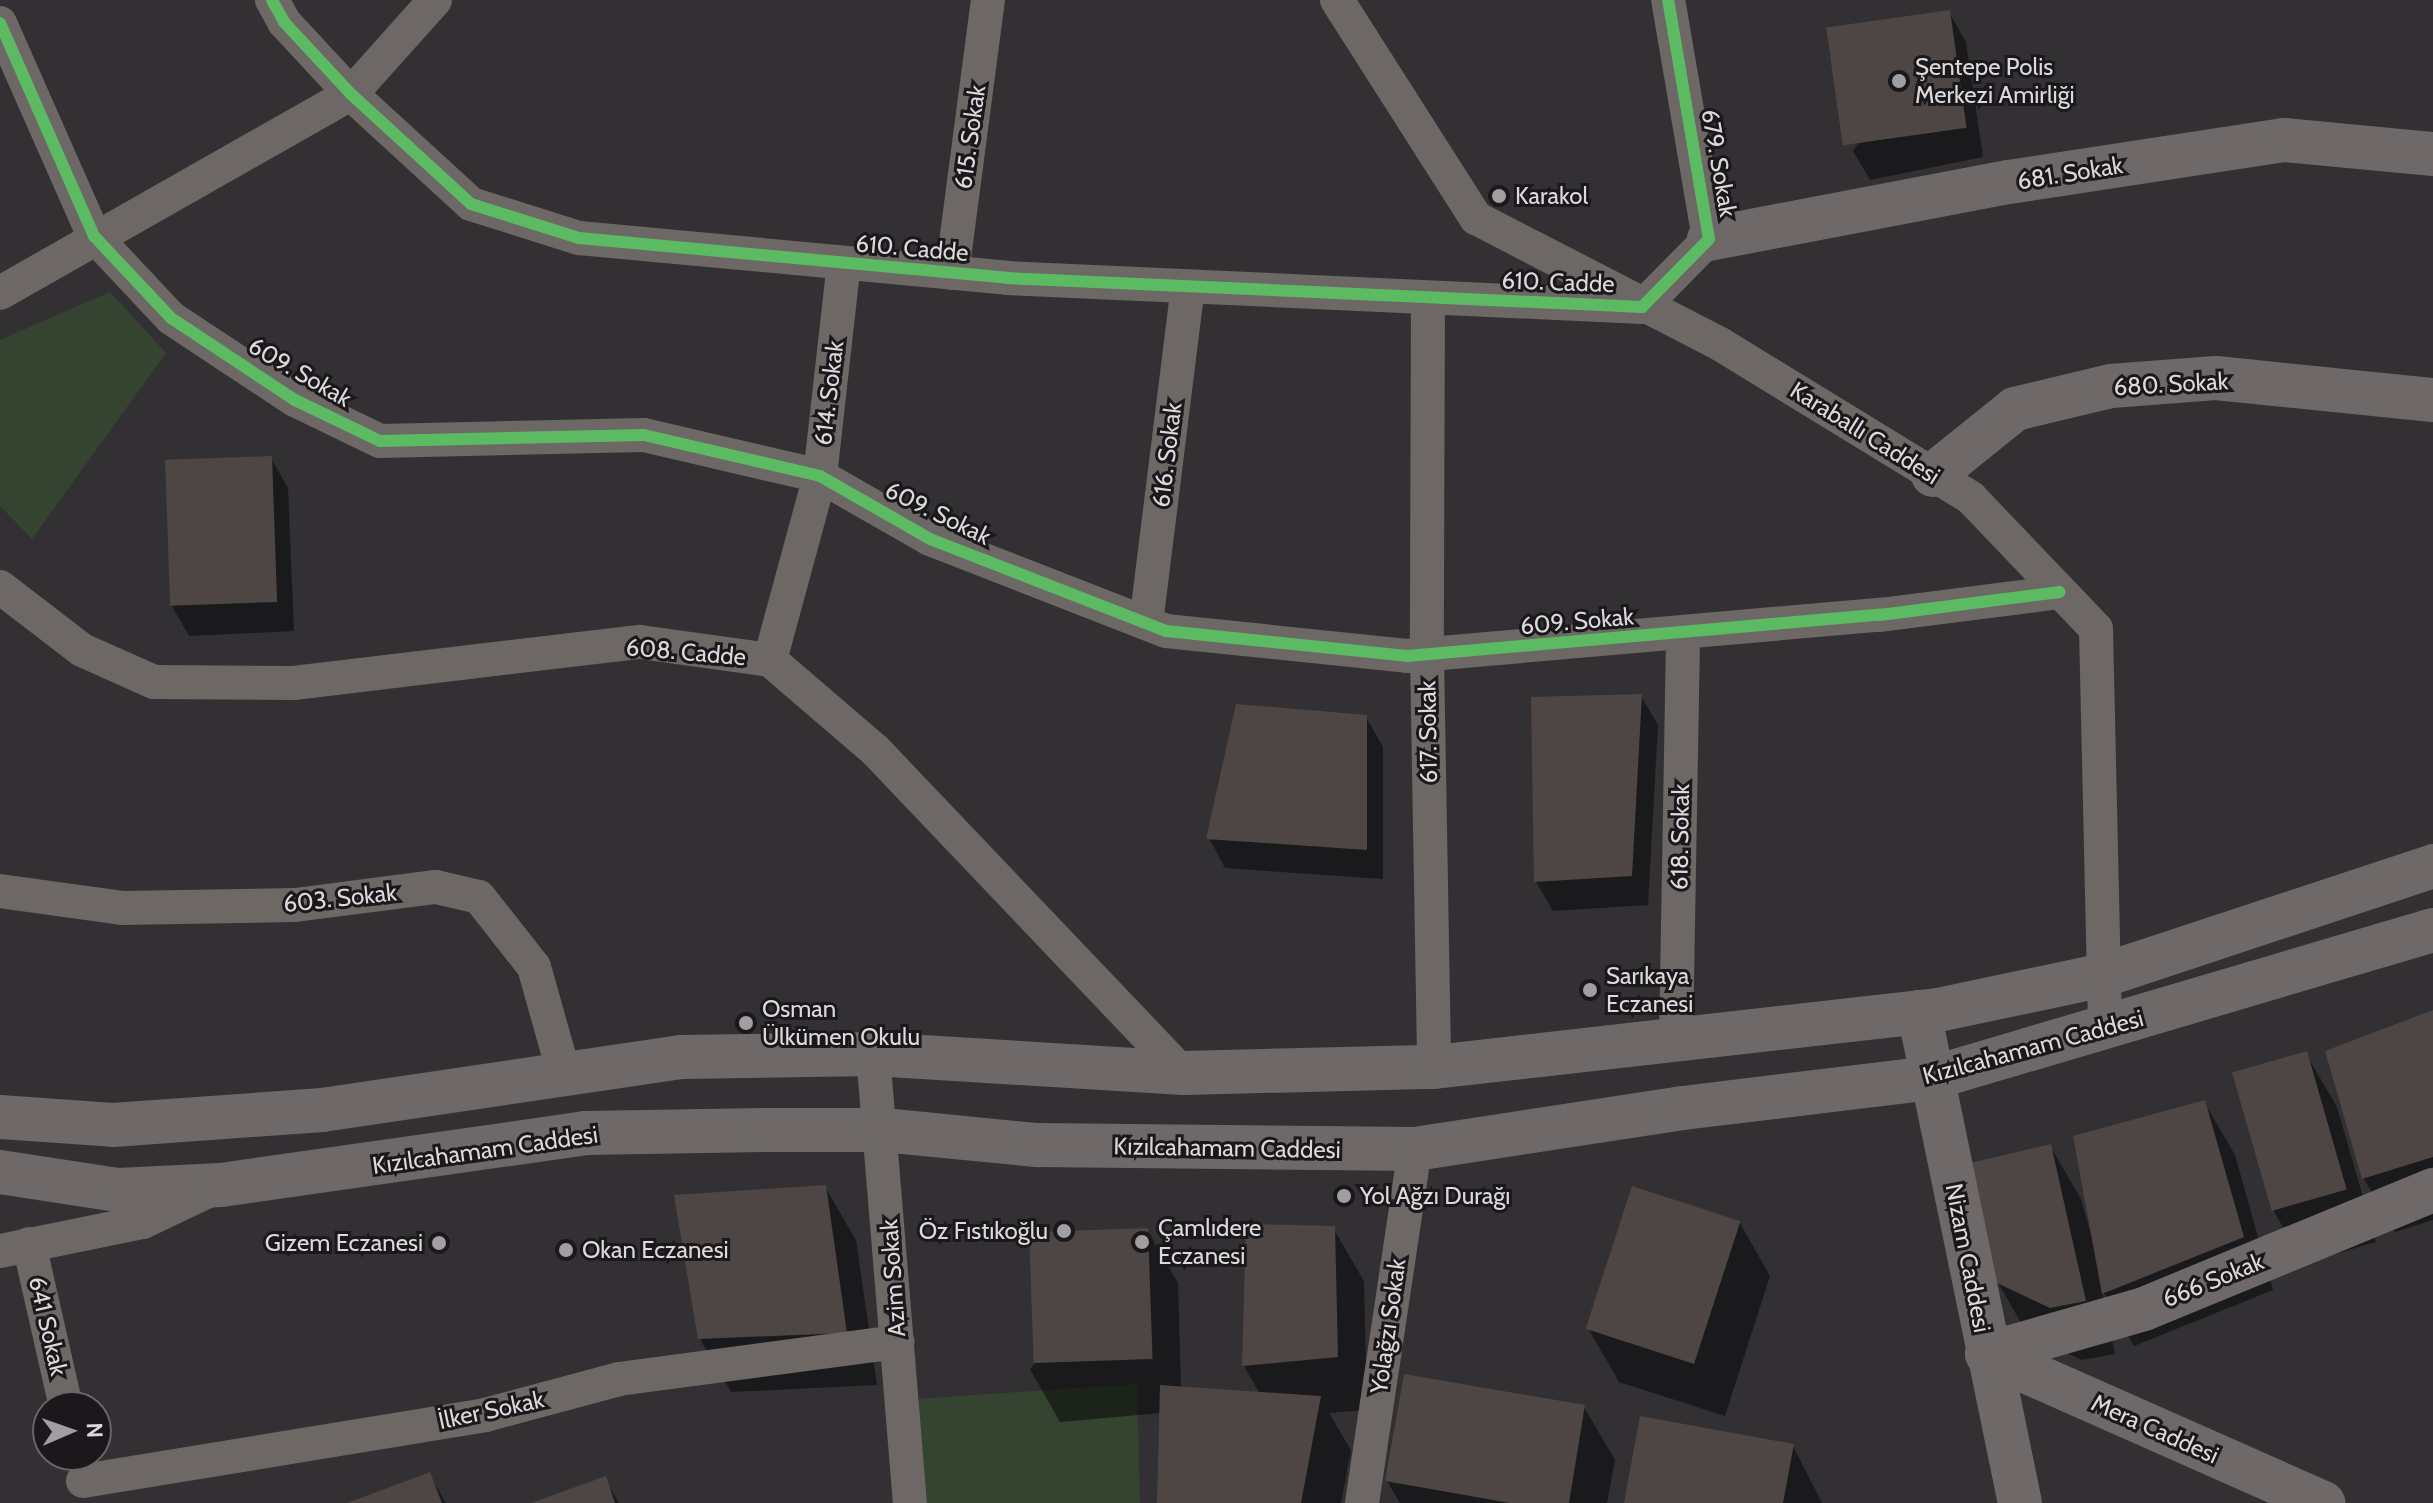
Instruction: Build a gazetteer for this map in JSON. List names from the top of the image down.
{
  "streets": {
    "main road": [
      "681. Sokak",
      "680. Sokak",
      "Kızılcahamam Caddesi",
      "Nizam Caddesi",
      "666 Sokak",
      "Mera Caddesi"
    ],
    "street": [
      "615. Sokak",
      "679. Sokak",
      "610. Cadde",
      "609. Sokak",
      "614. Sokak",
      "Karaballı Caddesi",
      "616. Sokak",
      "608. Cadde",
      "617. Sokak",
      "618. Sokak",
      "603. Sokak",
      "Azim Sokak",
      "641 Sokak",
      "Yolağzı Sokak",
      "İlker Sokak"
    ]
  },
  "crossings": [
    ["615. Sokak", "610. Cadde"],
    ["679. Sokak", "681. Sokak"],
    ["679. Sokak", "610. Cadde"],
    ["679. Sokak", "Karaballı Caddesi"],
    ["610. Cadde", "614. Sokak"],
    ["610. Cadde", "Karaballı Caddesi"],
    ["610. Cadde", "616. Sokak"],
    ["610. Cadde", "617. Sokak"],
    ["609. Sokak", "614. Sokak"],
    ["609. Sokak", "Karaballı Caddesi"],
    ["609. Sokak", "616. Sokak"],
    ["609. Sokak", "617. Sokak"],
    ["609. Sokak", "618. Sokak"],
    ["680. Sokak", "Karaballı Caddesi"],
    ["614. Sokak", "608. Cadde"],
    ["Karaballı Caddesi", "Kızılcahamam Caddesi"],
    ["Kızılcahamam Caddesi", "Nizam Caddesi"],
    ["Kızılcahamam Caddesi", "Azim Sokak"],
    ["Kızılcahamam Caddesi", "Yolağzı Sokak"],
    ["Nizam Caddesi", "666 Sokak"],
    ["Nizam Caddesi", "Mera Caddesi"],
    ["Azim Sokak", "İlker Sokak"],
    ["666 Sokak", "Mera Caddesi"]
  ],
  "places": [
    "Şentepe Polis Merkezi Amirliği",
    "Karakol",
    "Sarıkaya Eczanesi",
    "Osman Ülkümen Okulu",
    "Yol Ağzı Durağı",
    "Öz Fıstıkoğlu",
    "Çamlıdere Eczanesi",
    "Gizem Eczanesi",
    "Okan Eczanesi"
  ],
  "north": "right"
}
